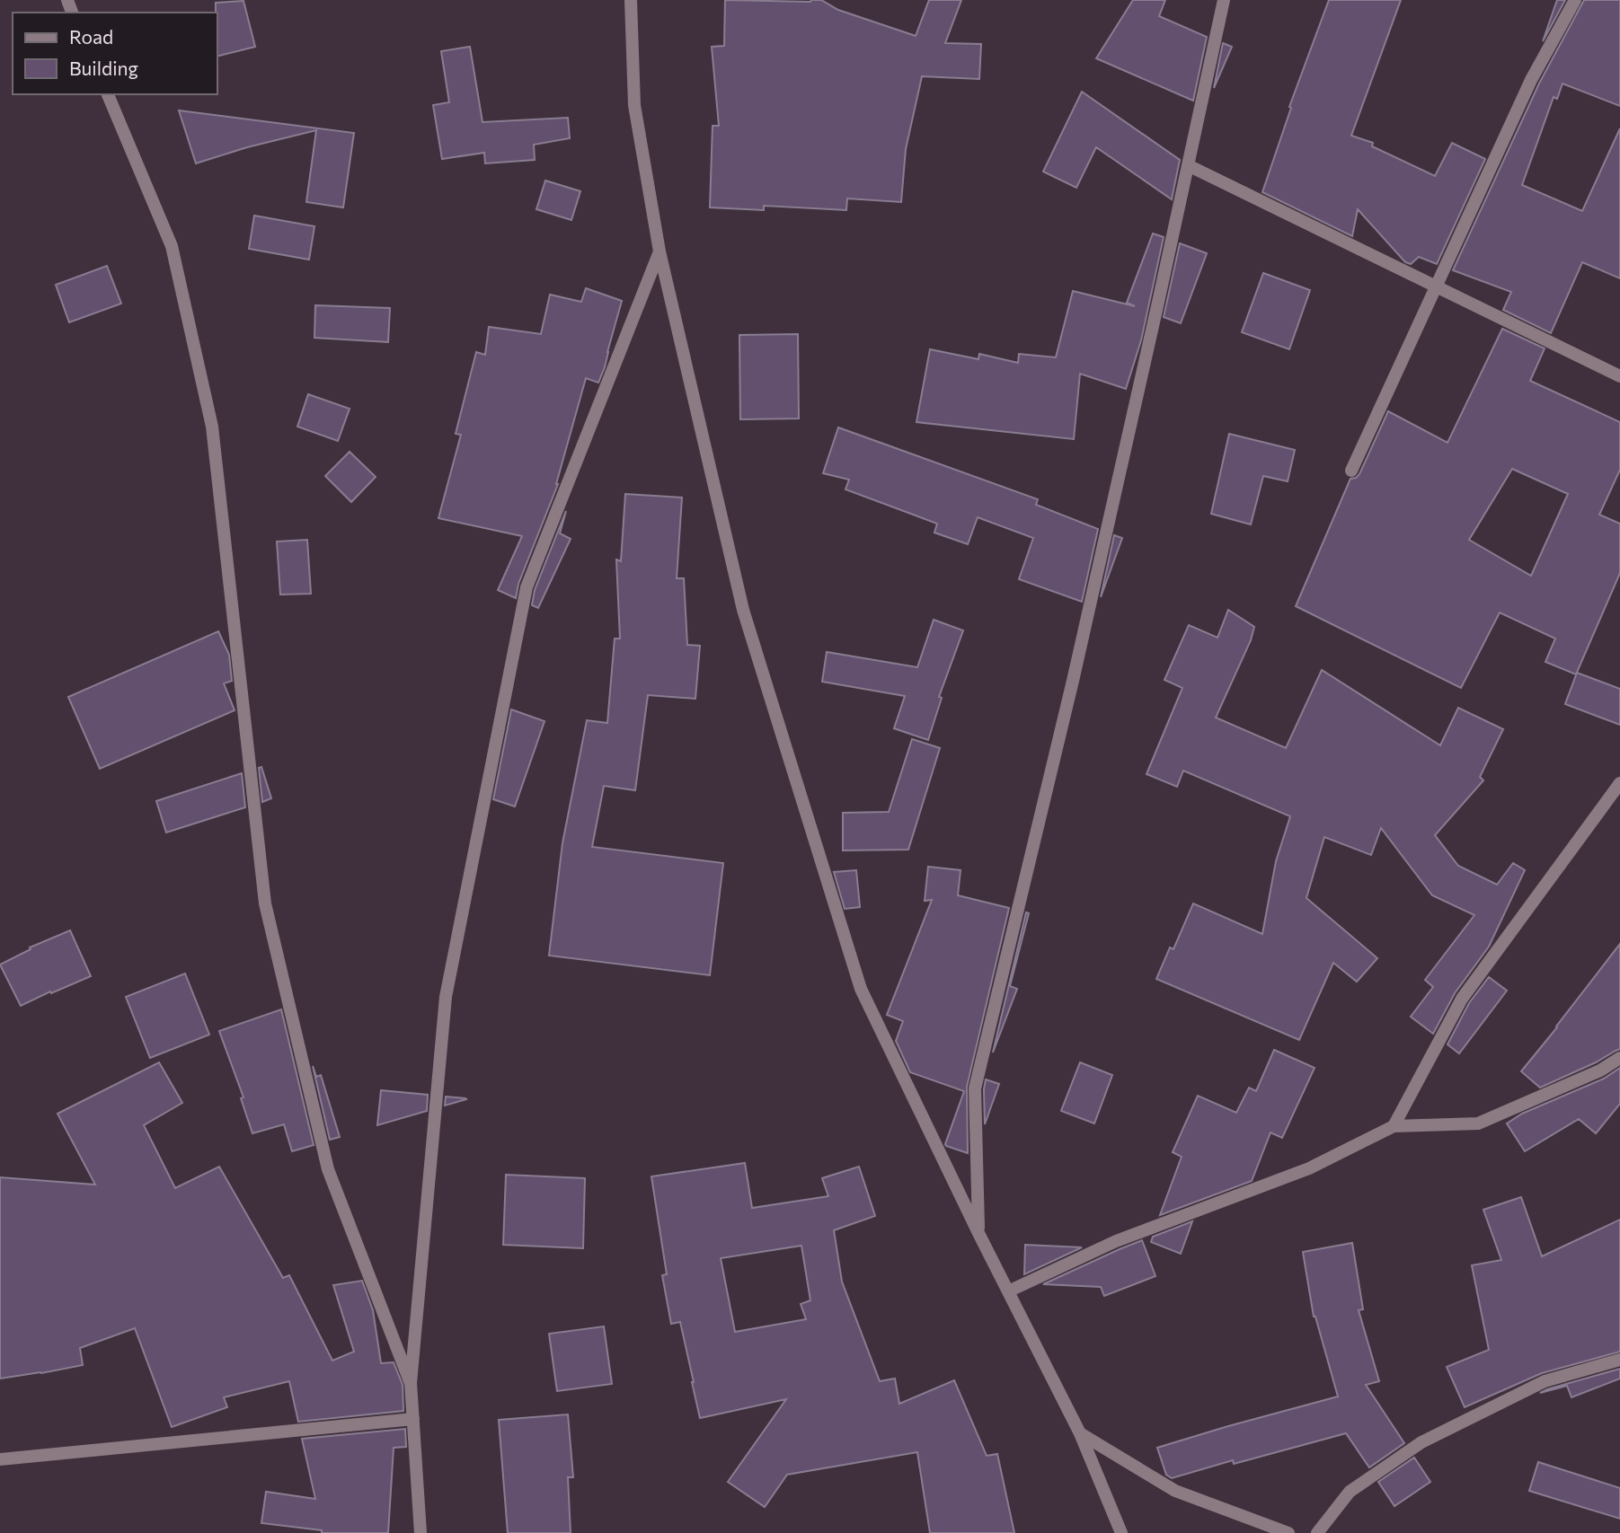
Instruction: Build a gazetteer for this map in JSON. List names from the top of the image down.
{
  "legend": ["Road", "Building"]
}
